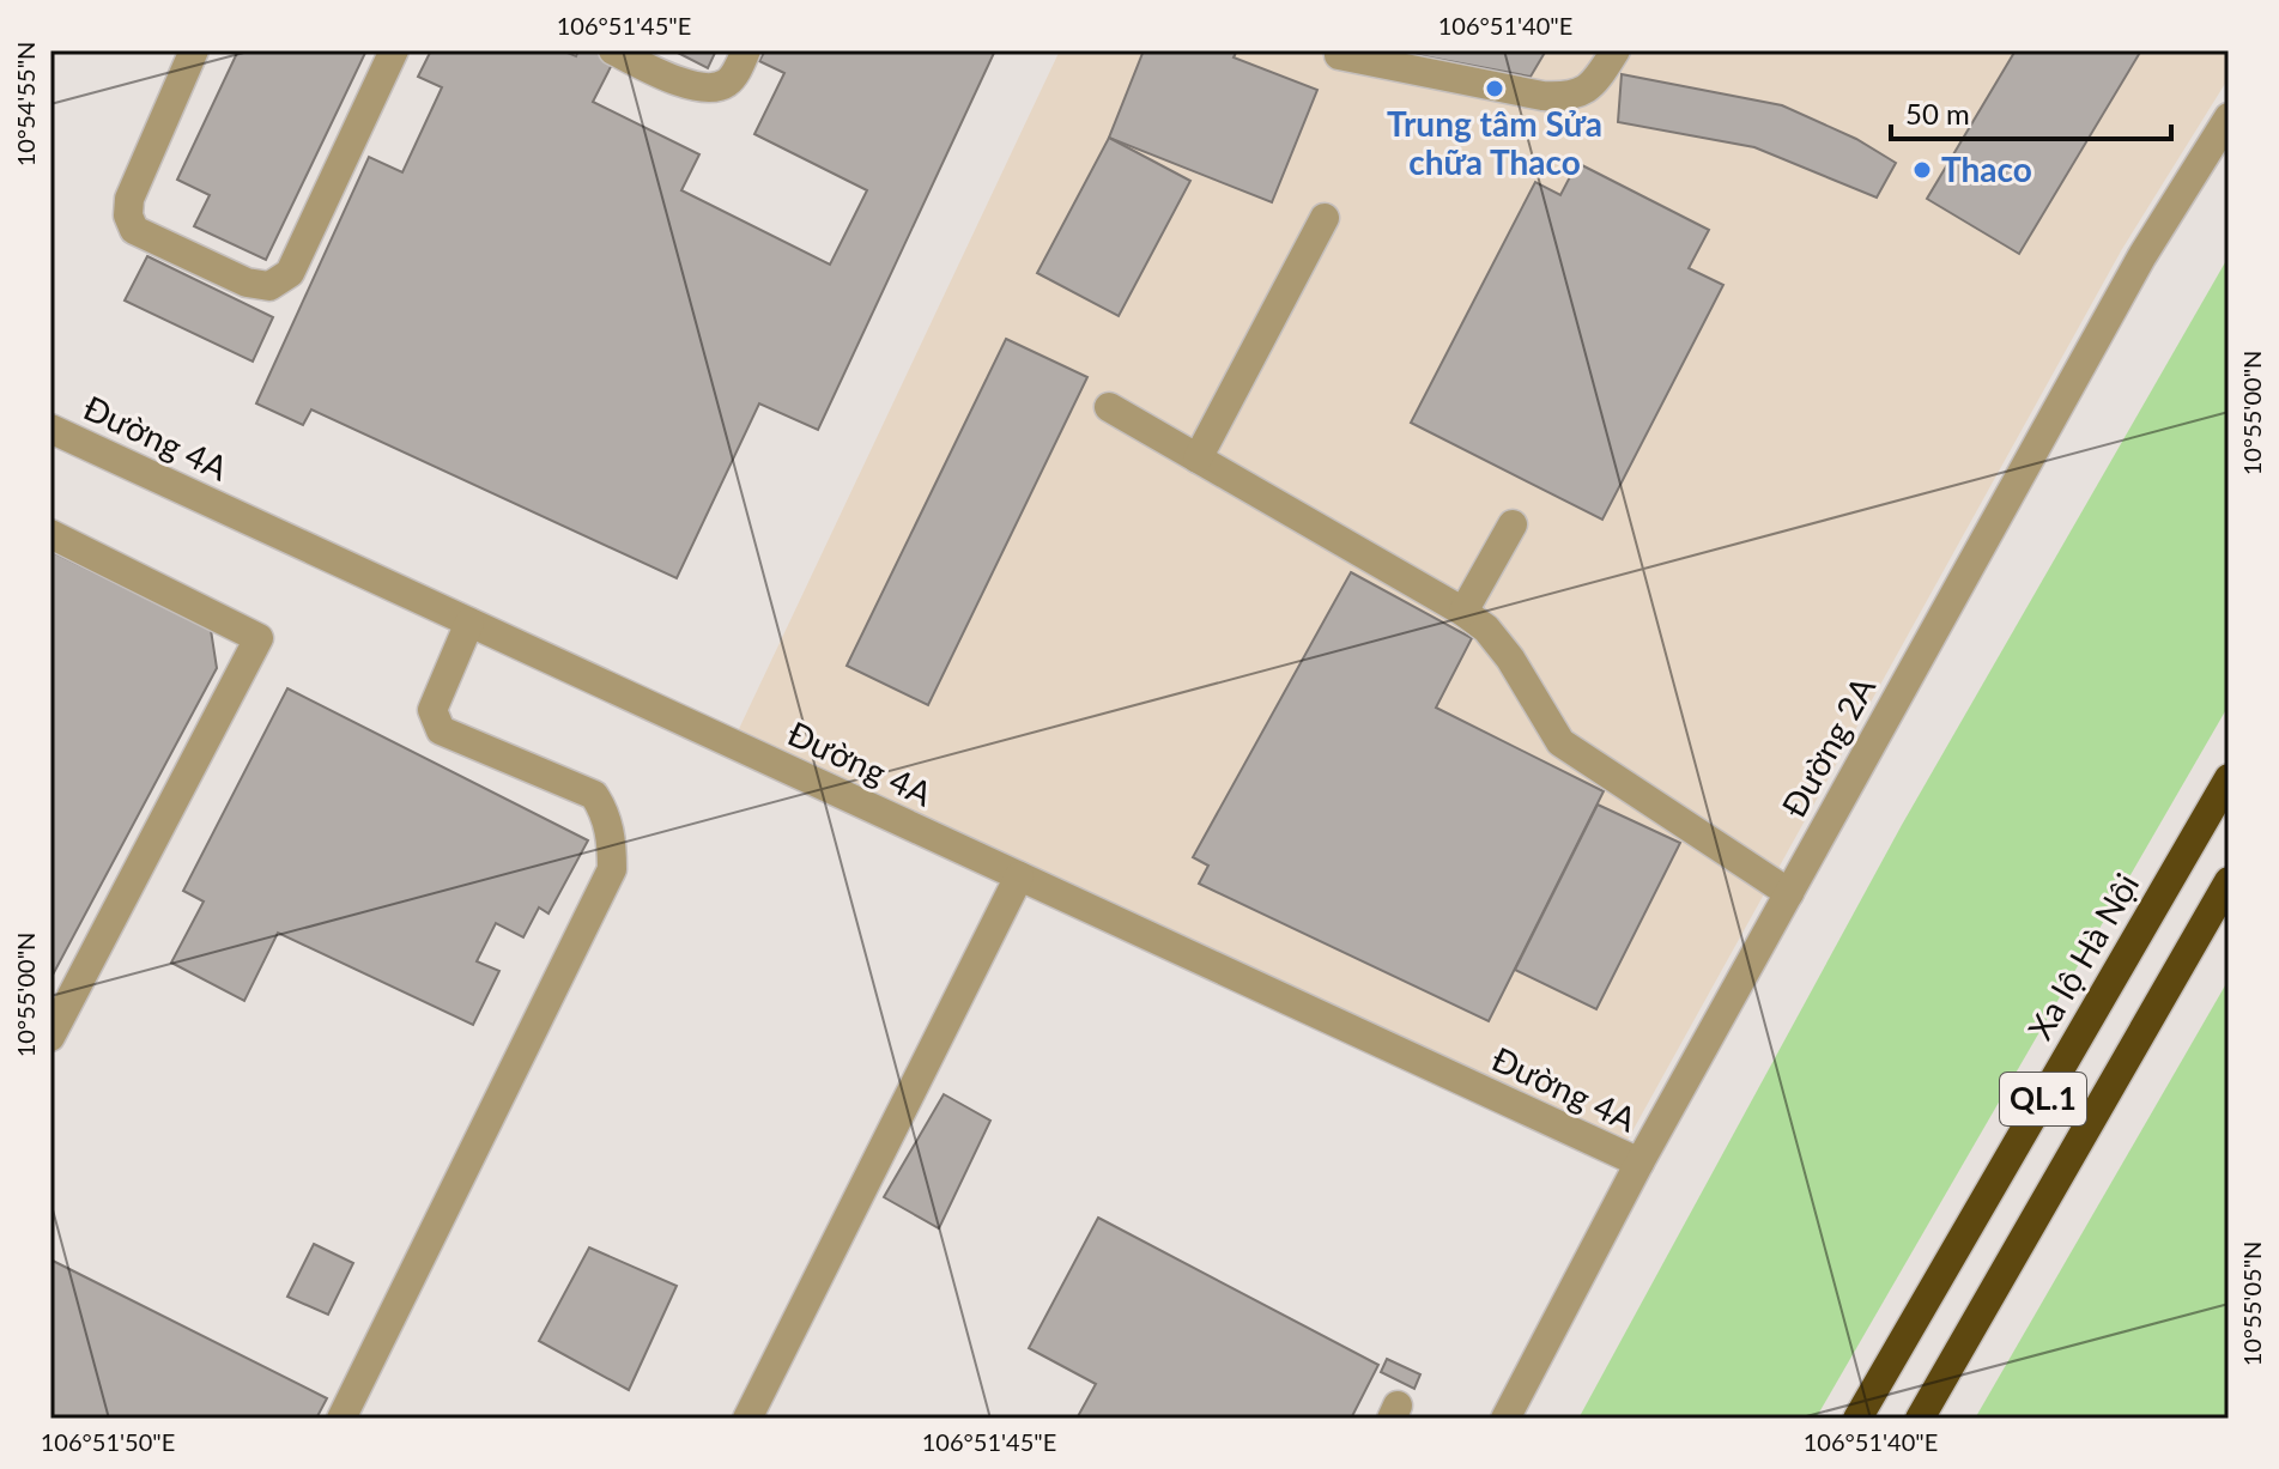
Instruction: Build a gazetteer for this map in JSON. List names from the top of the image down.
{
  "streets": {
    "highway": ["Xa lộ Hà Nội", "QL.1"],
    "street": ["Đường 4A", "Đường 2A"]
  },
  "crossings": [
    ["Đường 4A", "Đường 2A"]
  ],
  "places": ["Trung tâm Sửa chữa Thaco", "Thaco"],
  "scale_bar": "50 m",
  "coordinates": [
    "106°51'45\"E",
    "106°51'40\"E",
    "10°54'55\"N",
    "10°55'00\"N",
    "10°55'05\"N",
    "106°51'50\"E"
  ]
}
